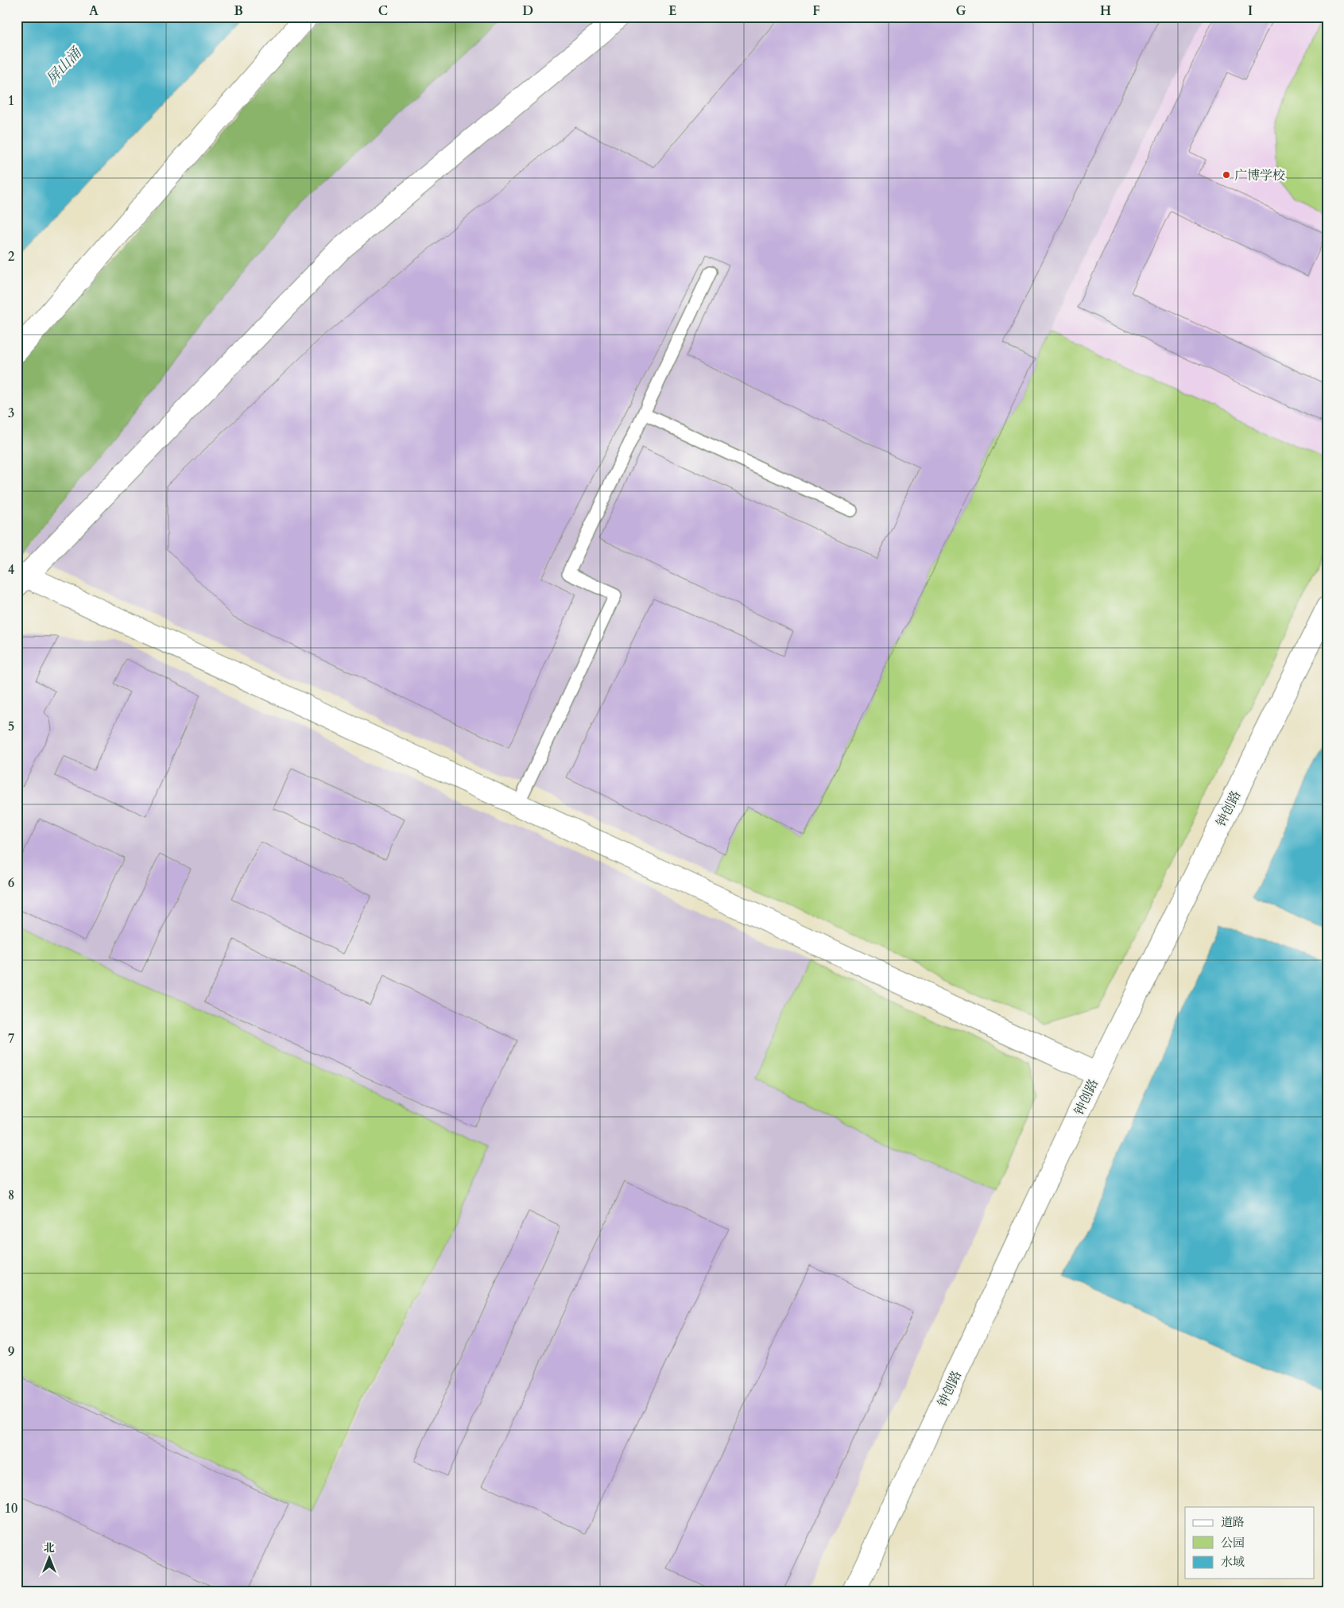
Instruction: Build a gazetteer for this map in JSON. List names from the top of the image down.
{
  "streets": {
    "street": ["钟创路"]
  },
  "water": ["屏山涌"],
  "places": ["广博学校"],
  "legend": ["道路", "公园", "水域"],
  "north": "top",
  "grid": {
    "columns": [
      "A",
      "B",
      "C",
      "D",
      "E",
      "F",
      "G",
      "H",
      "I"
    ],
    "rows": [
      "1",
      "2",
      "3",
      "4",
      "5",
      "6",
      "7",
      "8",
      "9",
      "10"
    ]
  }
}
